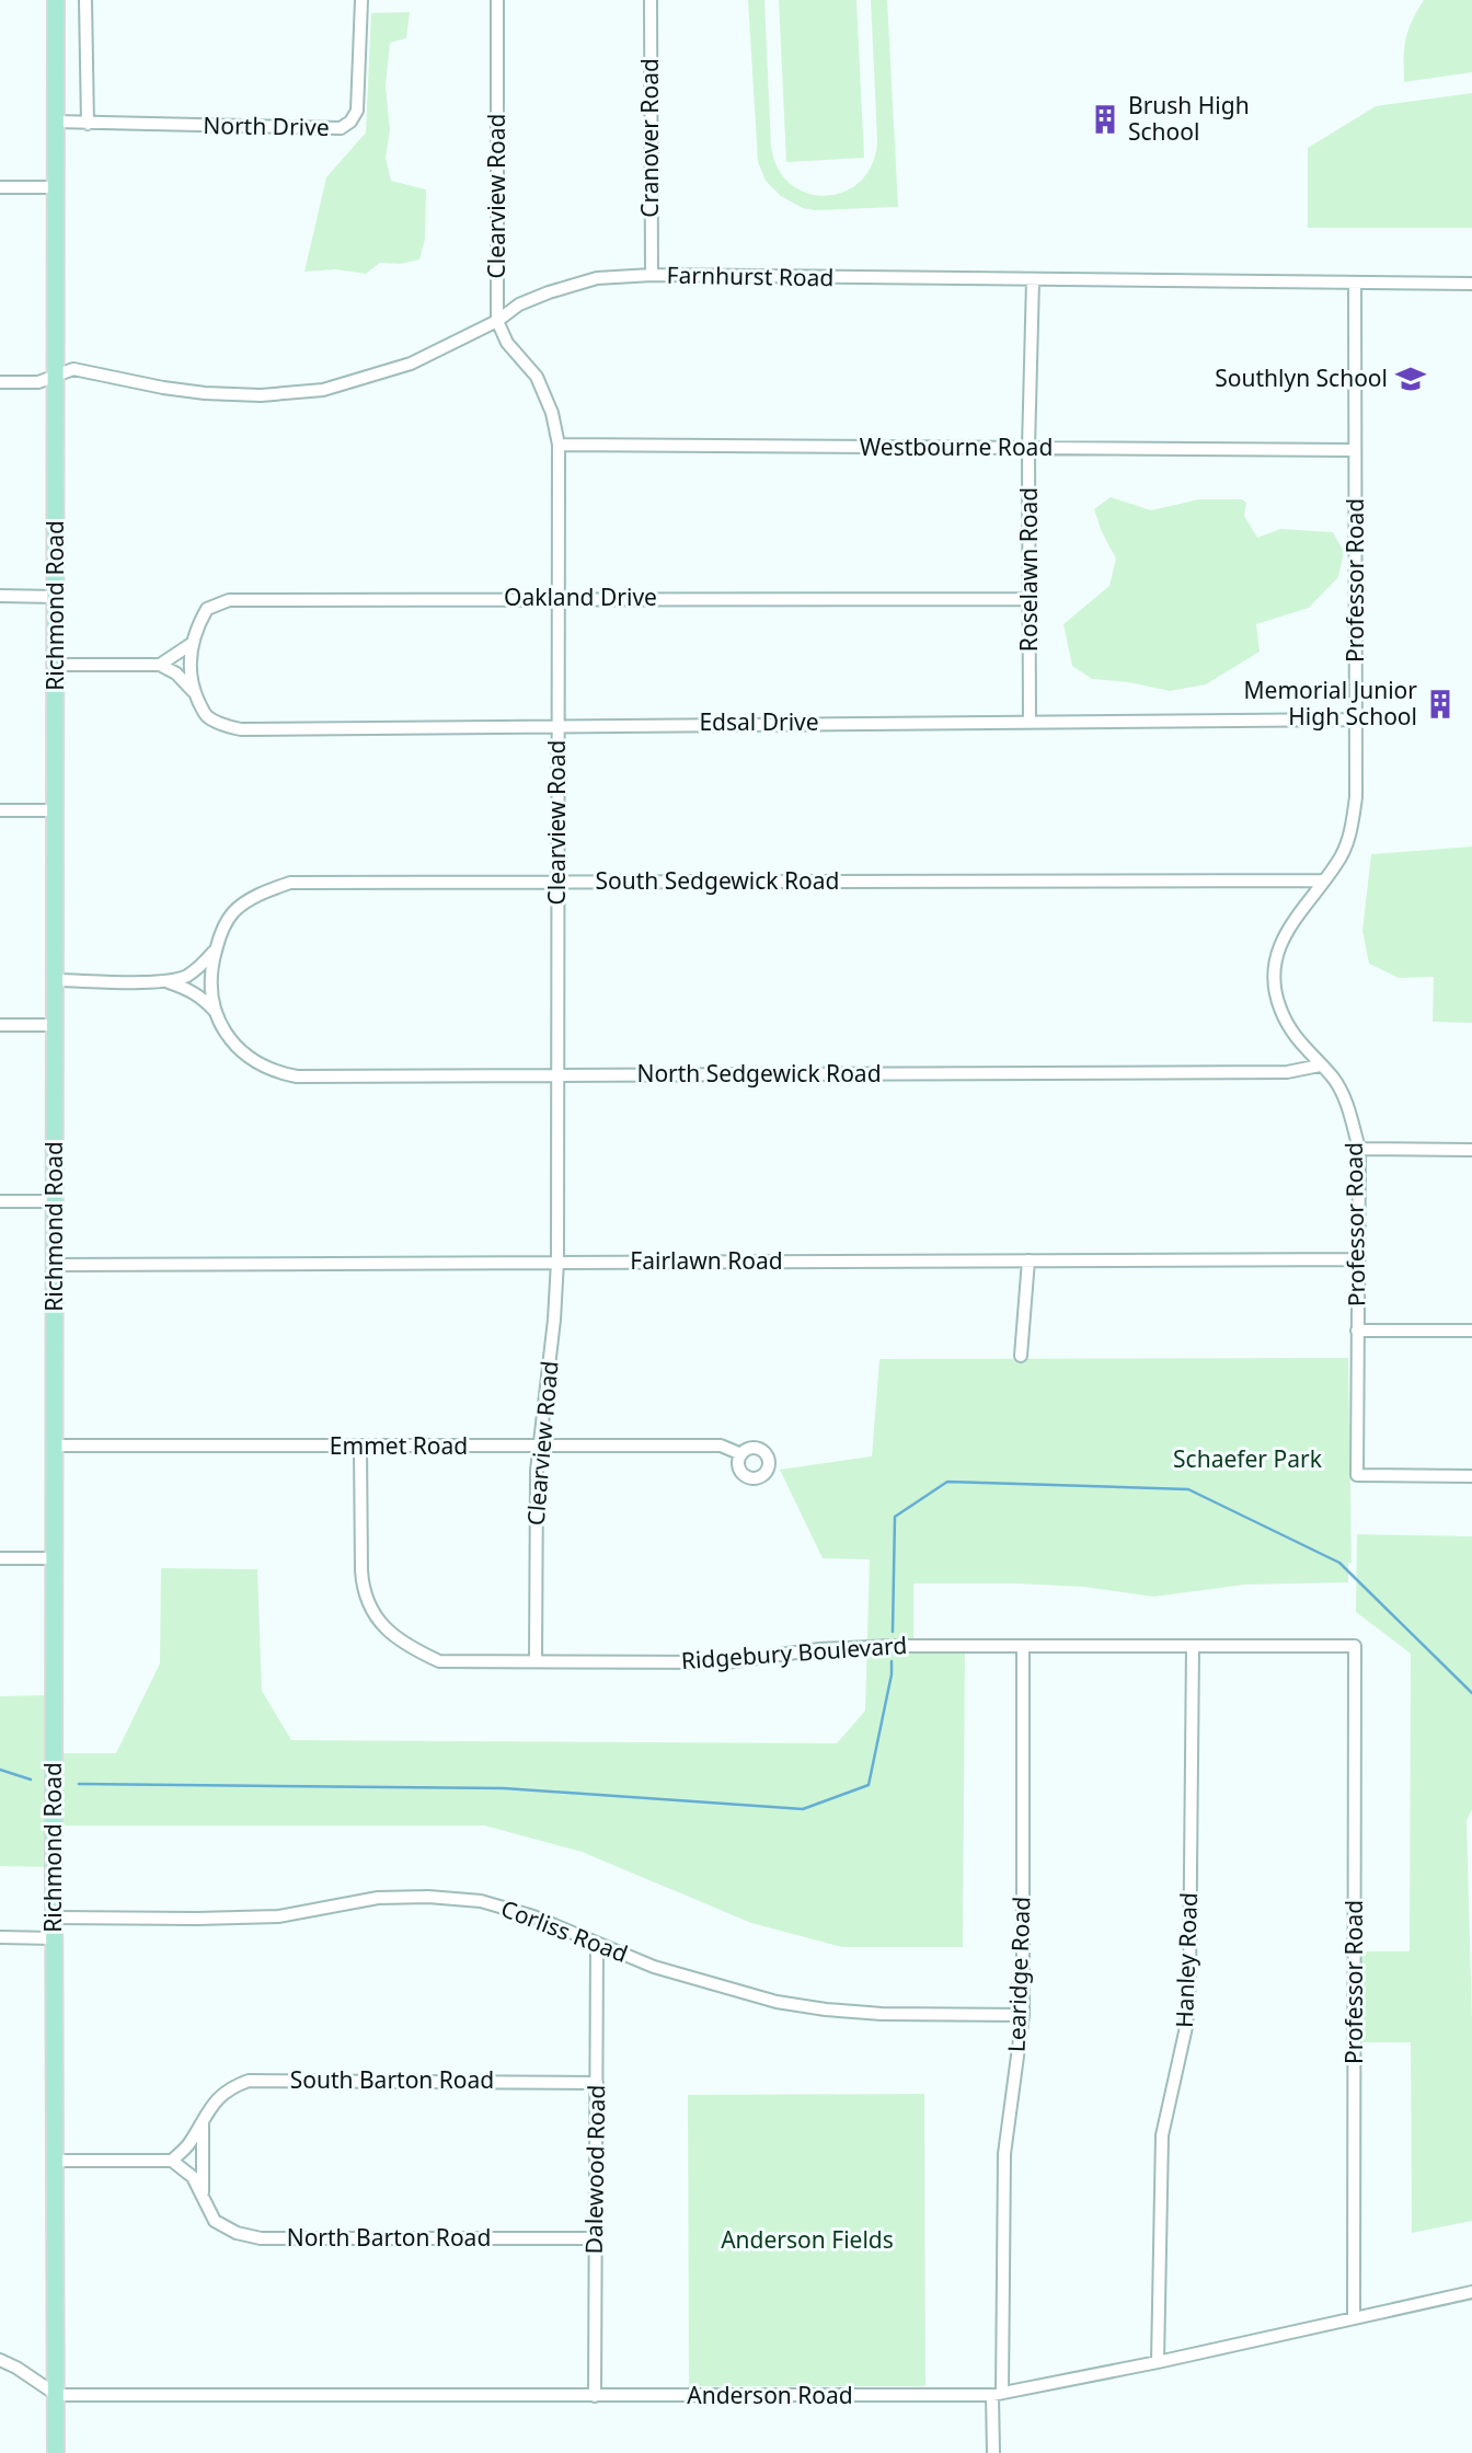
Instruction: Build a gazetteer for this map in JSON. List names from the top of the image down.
{
  "streets": {
    "main road": ["Richmond Road"],
    "street": [
      "North Drive",
      "Cranover Road",
      "Clearview Road",
      "Farnhurst Road",
      "Westbourne Road",
      "Roselawn Road",
      "Professor Road",
      "Oakland Drive",
      "Edsal Drive",
      "South Sedgewick Road",
      "North Sedgewick Road",
      "Fairlawn Road",
      "Emmet Road",
      "Ridgebury Boulevard",
      "Corliss Road",
      "Hanley Road",
      "Learidge Road",
      "South Barton Road",
      "Dalewood Road",
      "North Barton Road",
      "Anderson Road"
    ]
  },
  "crossings": [
    ["North Drive", "Richmond Road"],
    ["Cranover Road", "Farnhurst Road"],
    ["Clearview Road", "Farnhurst Road"],
    ["Clearview Road", "Westbourne Road"],
    ["Clearview Road", "Oakland Drive"],
    ["Clearview Road", "Edsal Drive"],
    ["Clearview Road", "South Sedgewick Road"],
    ["Clearview Road", "North Sedgewick Road"],
    ["Clearview Road", "Fairlawn Road"],
    ["Clearview Road", "Emmet Road"],
    ["Clearview Road", "Ridgebury Boulevard"],
    ["Farnhurst Road", "Roselawn Road"],
    ["Farnhurst Road", "Professor Road"],
    ["Farnhurst Road", "Richmond Road"],
    ["Westbourne Road", "Roselawn Road"],
    ["Westbourne Road", "Professor Road"],
    ["Roselawn Road", "Oakland Drive"],
    ["Roselawn Road", "Edsal Drive"],
    ["Professor Road", "Edsal Drive"],
    ["Professor Road", "South Sedgewick Road"],
    ["Professor Road", "North Sedgewick Road"],
    ["Professor Road", "Fairlawn Road"],
    ["Professor Road", "Ridgebury Boulevard"],
    ["Professor Road", "Anderson Road"],
    ["Oakland Drive", "Edsal Drive"],
    ["Richmond Road", "Fairlawn Road"],
    ["Richmond Road", "Emmet Road"],
    ["Richmond Road", "Corliss Road"],
    ["Richmond Road", "Anderson Road"],
    ["South Sedgewick Road", "North Sedgewick Road"],
    ["Emmet Road", "Ridgebury Boulevard"],
    ["Ridgebury Boulevard", "Hanley Road"],
    ["Ridgebury Boulevard", "Learidge Road"],
    ["Corliss Road", "Learidge Road"],
    ["Corliss Road", "Dalewood Road"],
    ["Hanley Road", "Anderson Road"],
    ["Learidge Road", "Anderson Road"],
    ["South Barton Road", "Dalewood Road"],
    ["South Barton Road", "North Barton Road"],
    ["Dalewood Road", "North Barton Road"],
    ["Dalewood Road", "Anderson Road"]
  ],
  "parks": ["Schaefer Park", "Anderson Fields"],
  "places": {
    "building": ["Brush High School", "Memorial Junior High School"],
    "school or university": ["Southlyn School"]
  }
}
